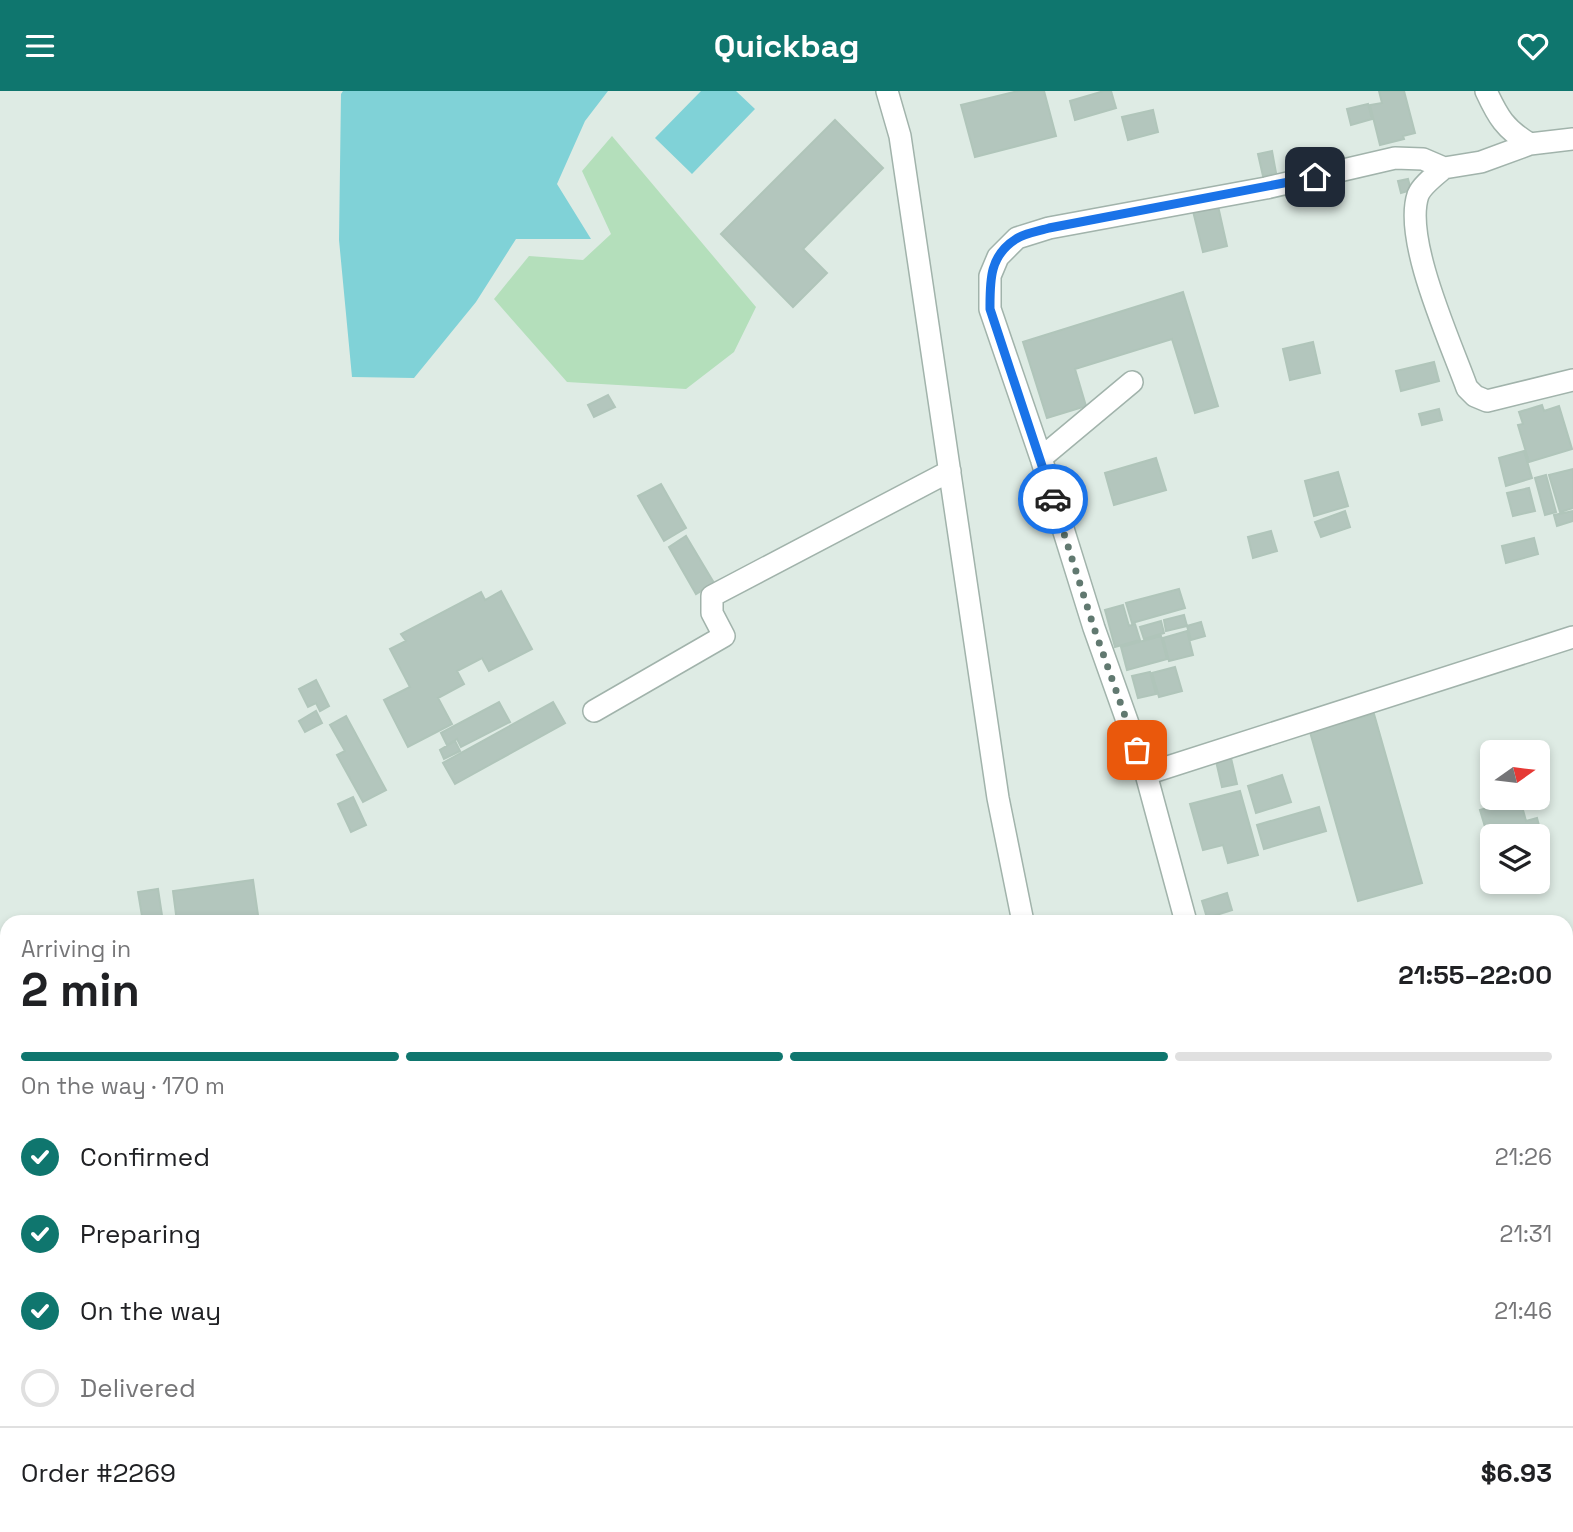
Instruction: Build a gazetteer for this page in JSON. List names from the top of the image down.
{
  "north": "right",
  "page": {
    "header": "Quickbag",
    "heading": ["2 min", "Arriving in", "21:55–22:00"],
    "panel": ["Order #2269", "$6.93"],
    "bar": "On the way · 170 m",
    "list": [
      ["Confirmed", "21:26"],
      ["Preparing", "21:31"],
      ["On the way", "21:46"],
      "Delivered"
    ]
  }
}
